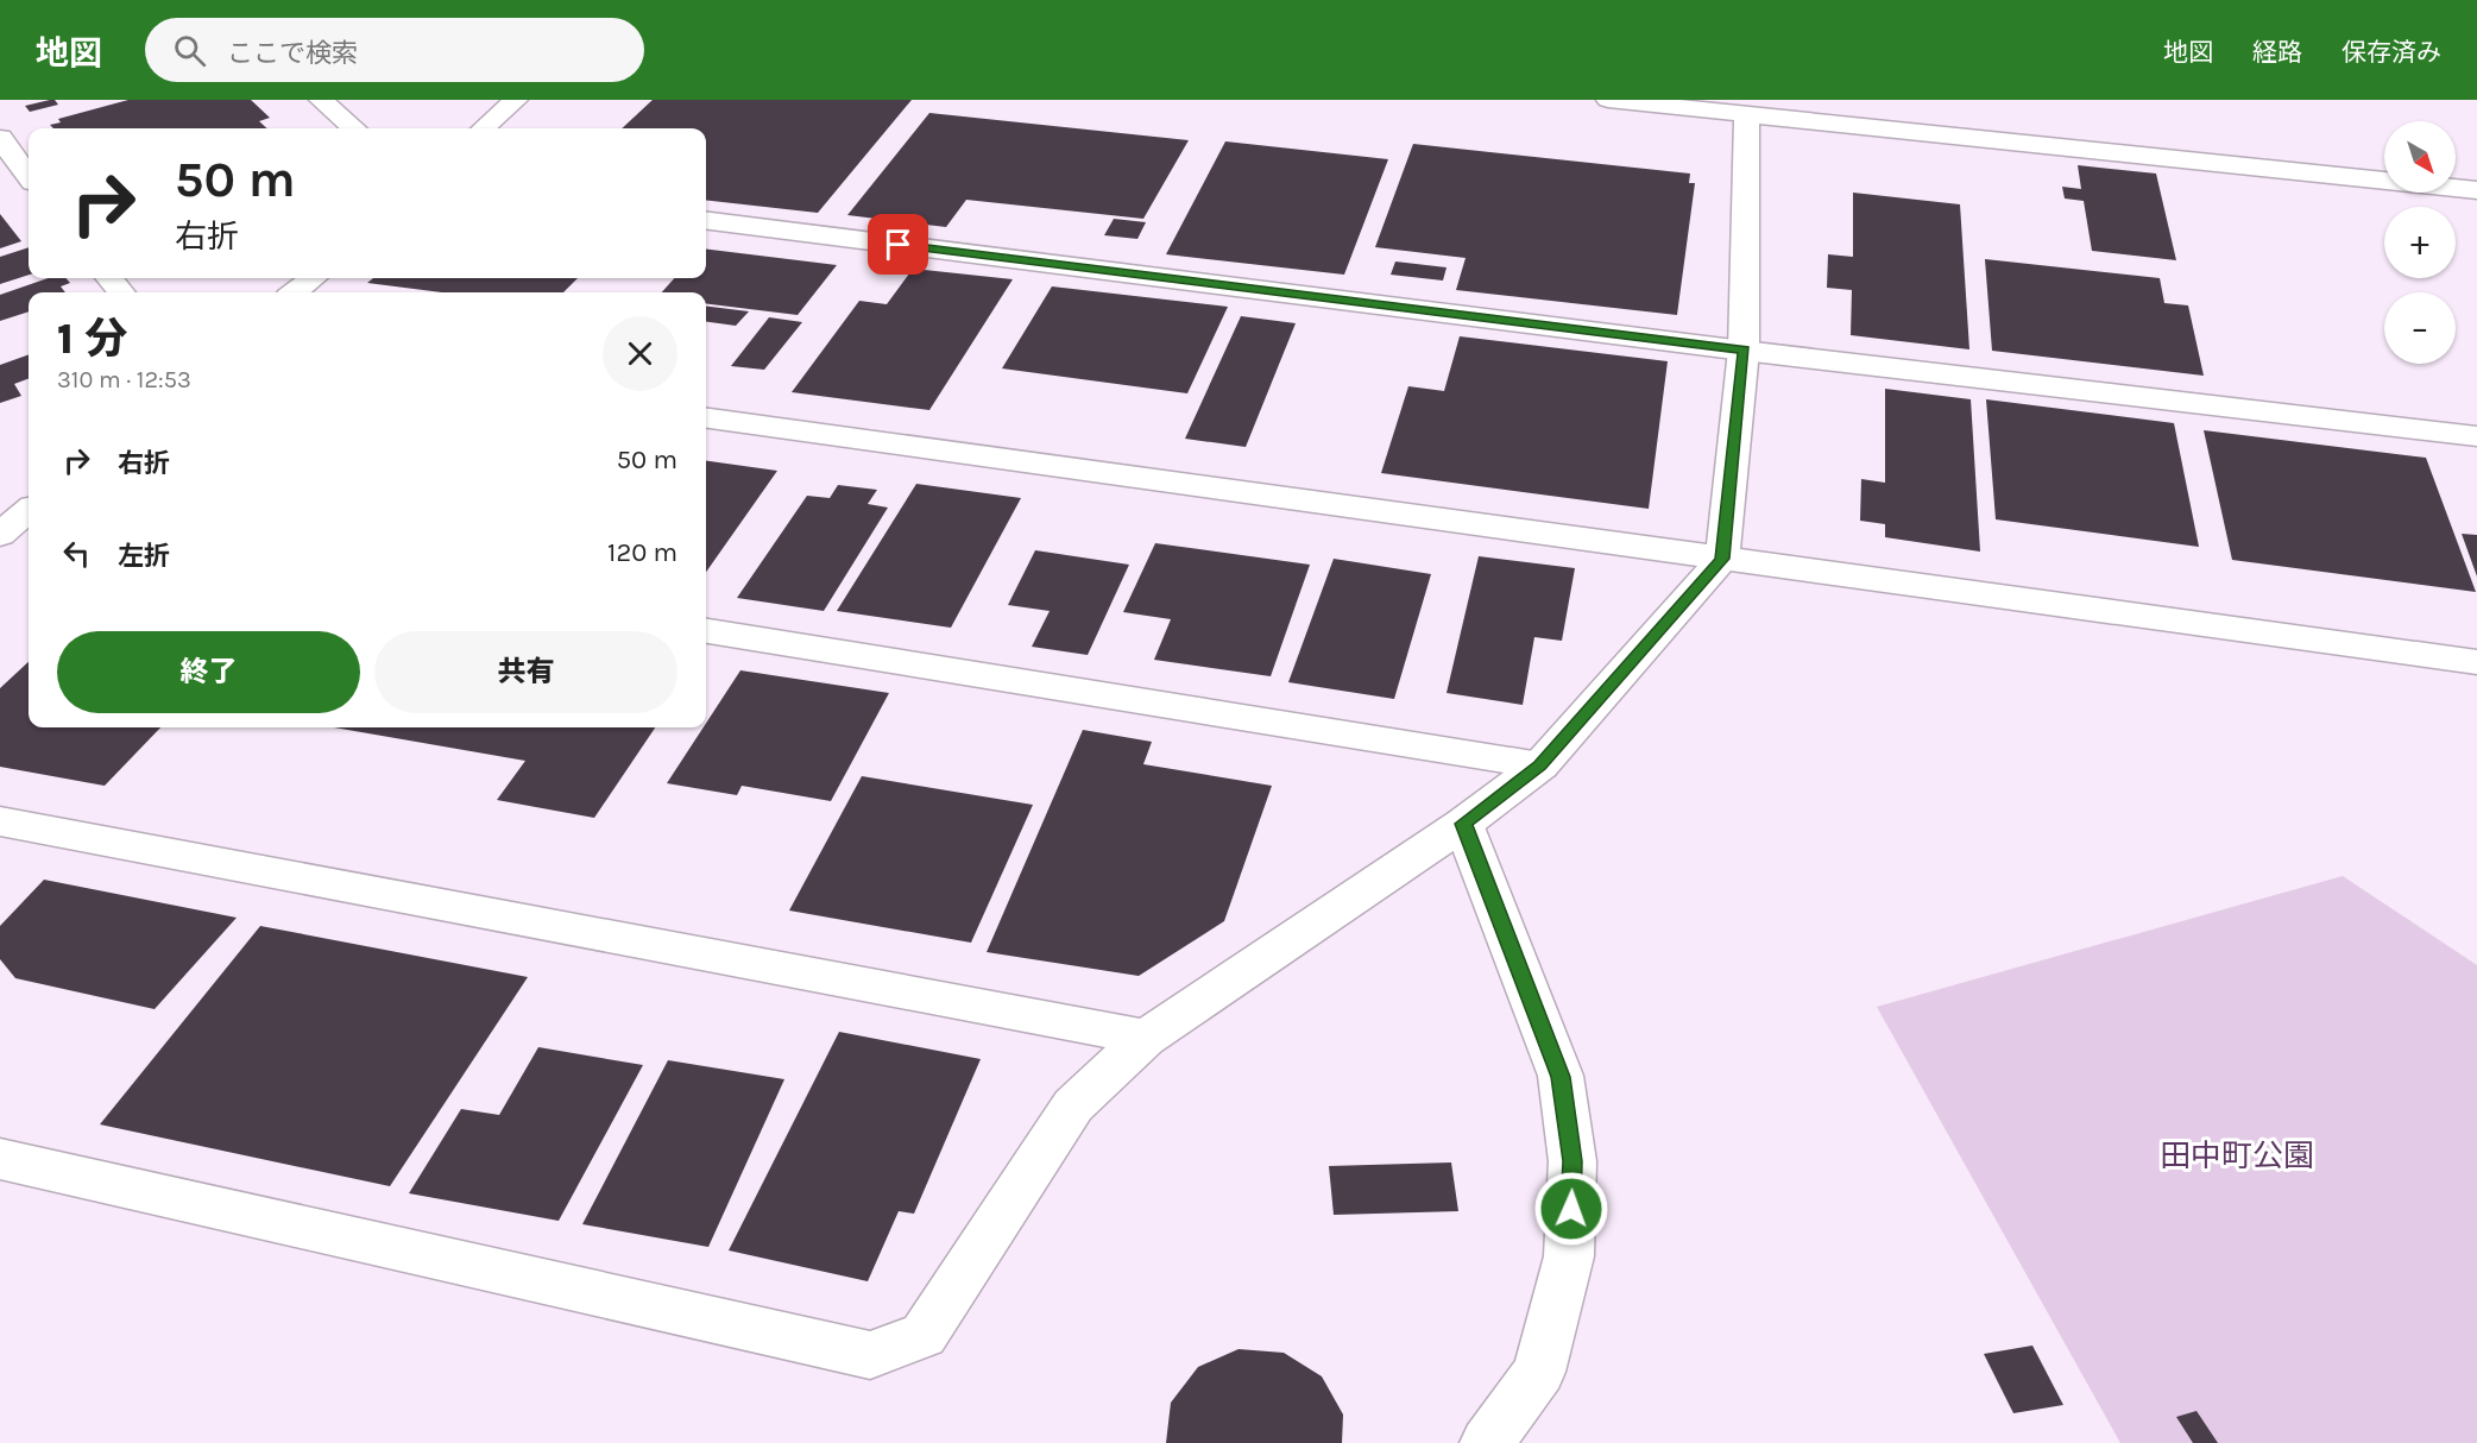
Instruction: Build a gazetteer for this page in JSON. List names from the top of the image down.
{
  "parks": ["田中町公園"],
  "north": "bottom right",
  "page": {
    "header": "地図",
    "search": "ここで検索",
    "nav": ["地図", "経路", "保存済み"],
    "map_buttons": ["+", "−"],
    "turn": ["50 m", "右折"],
    "heading": ["1 分", "310 m · 12:53"],
    "list": [
      {
        "name": "右折",
        "value": "50 m"
      },
      {
        "name": "左折",
        "value": "120 m"
      }
    ],
    "buttons": ["終了", "共有"]
  }
}
